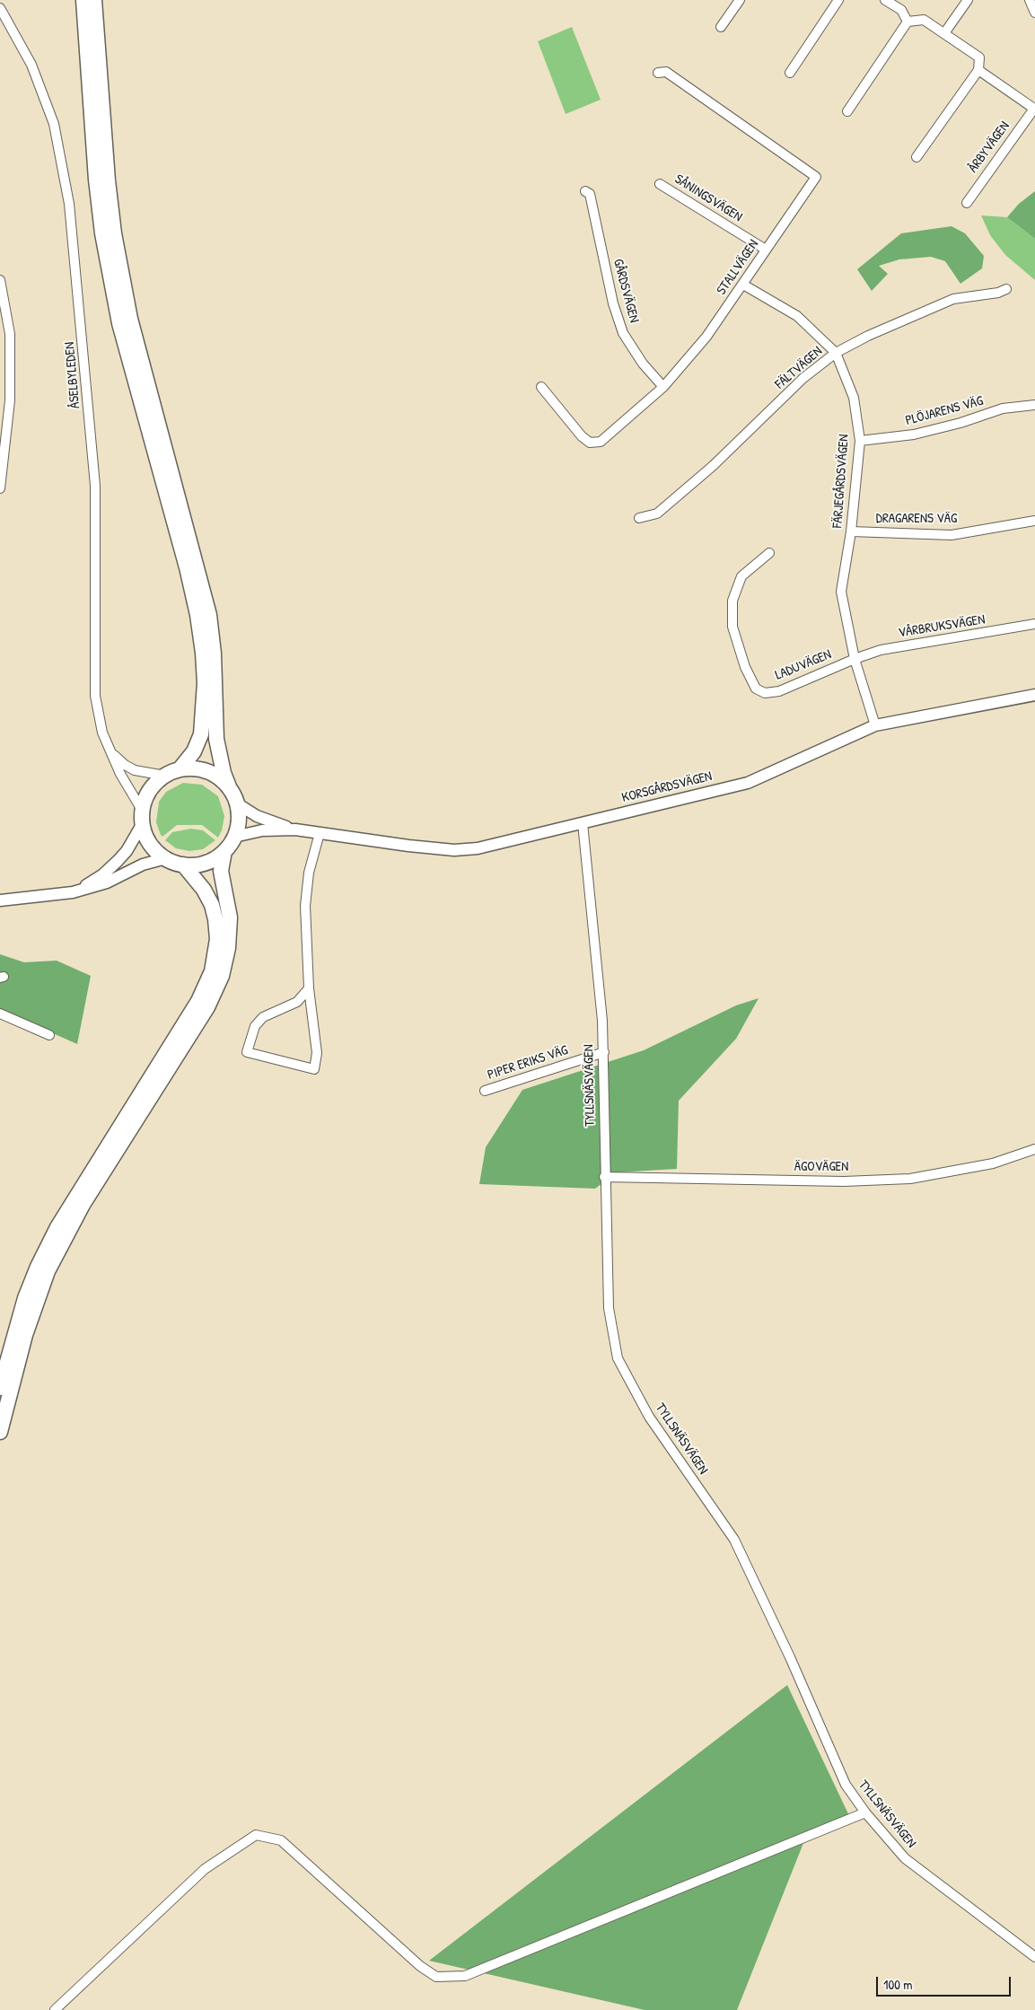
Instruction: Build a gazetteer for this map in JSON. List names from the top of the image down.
{
  "streets": {
    "street": [
      "ÅRBYVÄGEN",
      "SÅNINGSVÄGEN",
      "STALLVÄGEN",
      "GÅRDSVÄGEN",
      "FÄLTVÄGEN",
      "ÅSELBYLEDEN",
      "PLÖJARENS VÄG",
      "FÄRJEGÅRDSVÄGEN",
      "DRAGARENS VÄG",
      "VÅRBRUKSVÄGEN",
      "LADUVÄGEN",
      "KORSGÅRDSVÄGEN",
      "PIPER ERIKS VÄG",
      "TYLLSNÄSVÄGEN",
      "ÄGOVÄGEN"
    ]
  },
  "crossings": [
    ["SÅNINGSVÄGEN", "STALLVÄGEN"],
    ["STALLVÄGEN", "GÅRDSVÄGEN"],
    ["STALLVÄGEN", "FÄRJEGÅRDSVÄGEN"],
    ["FÄLTVÄGEN", "FÄRJEGÅRDSVÄGEN"],
    ["ÅSELBYLEDEN", "KORSGÅRDSVÄGEN"],
    ["PLÖJARENS VÄG", "FÄRJEGÅRDSVÄGEN"],
    ["FÄRJEGÅRDSVÄGEN", "DRAGARENS VÄG"],
    ["FÄRJEGÅRDSVÄGEN", "VÅRBRUKSVÄGEN"],
    ["FÄRJEGÅRDSVÄGEN", "LADUVÄGEN"],
    ["FÄRJEGÅRDSVÄGEN", "KORSGÅRDSVÄGEN"],
    ["VÅRBRUKSVÄGEN", "LADUVÄGEN"],
    ["KORSGÅRDSVÄGEN", "TYLLSNÄSVÄGEN"],
    ["PIPER ERIKS VÄG", "TYLLSNÄSVÄGEN"],
    ["TYLLSNÄSVÄGEN", "ÄGOVÄGEN"]
  ],
  "scale_bar": "100 m"
}
